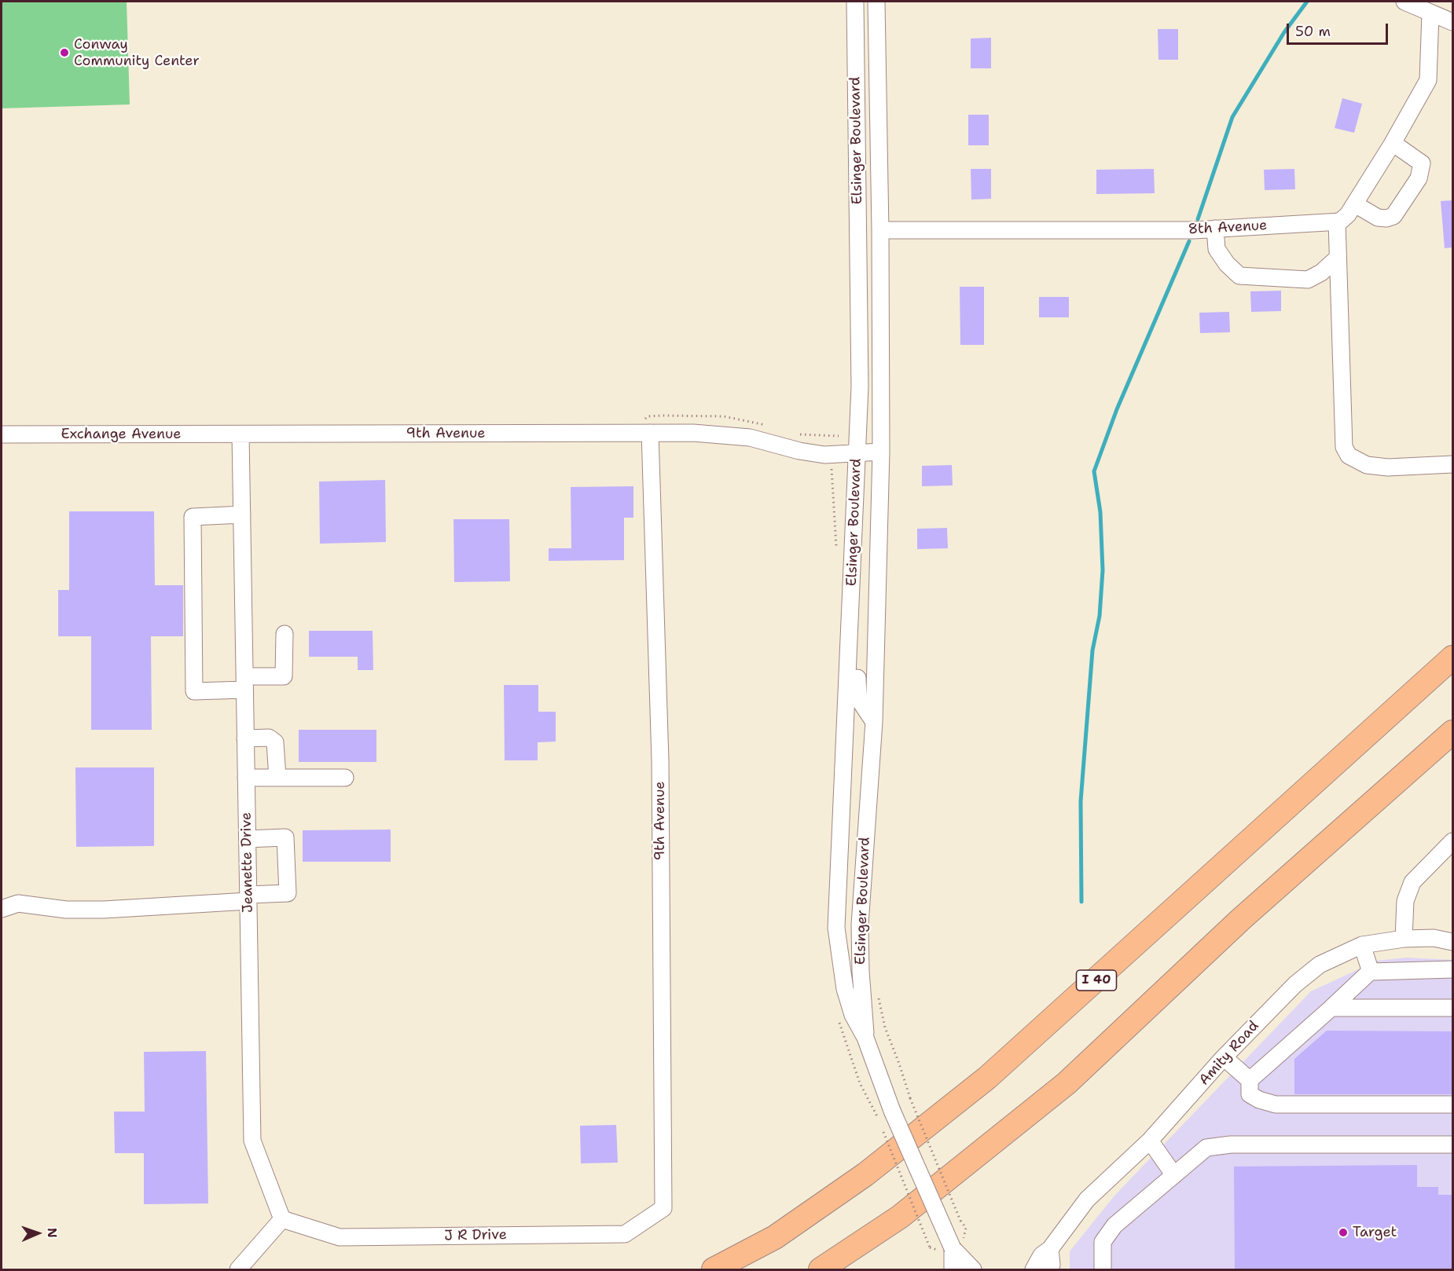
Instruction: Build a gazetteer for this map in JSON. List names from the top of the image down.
{
  "streets": {
    "highway": ["I 40"],
    "street": [
      "Elsinger Boulevard",
      "8th Avenue",
      "9th Avenue",
      "Exchange Avenue",
      "Jeanette Drive",
      "Amity Road",
      "J R Drive"
    ]
  },
  "crossings": [
    ["Elsinger Boulevard", "8th Avenue"],
    ["Elsinger Boulevard", "9th Avenue"],
    ["9th Avenue", "Exchange Avenue"],
    ["9th Avenue", "Jeanette Drive"],
    ["9th Avenue", "J R Drive"],
    ["Exchange Avenue", "Jeanette Drive"],
    ["Jeanette Drive", "J R Drive"]
  ],
  "places": ["Conway Community Center", "Target"],
  "scale_bar": "50 m",
  "north": "right"
}
